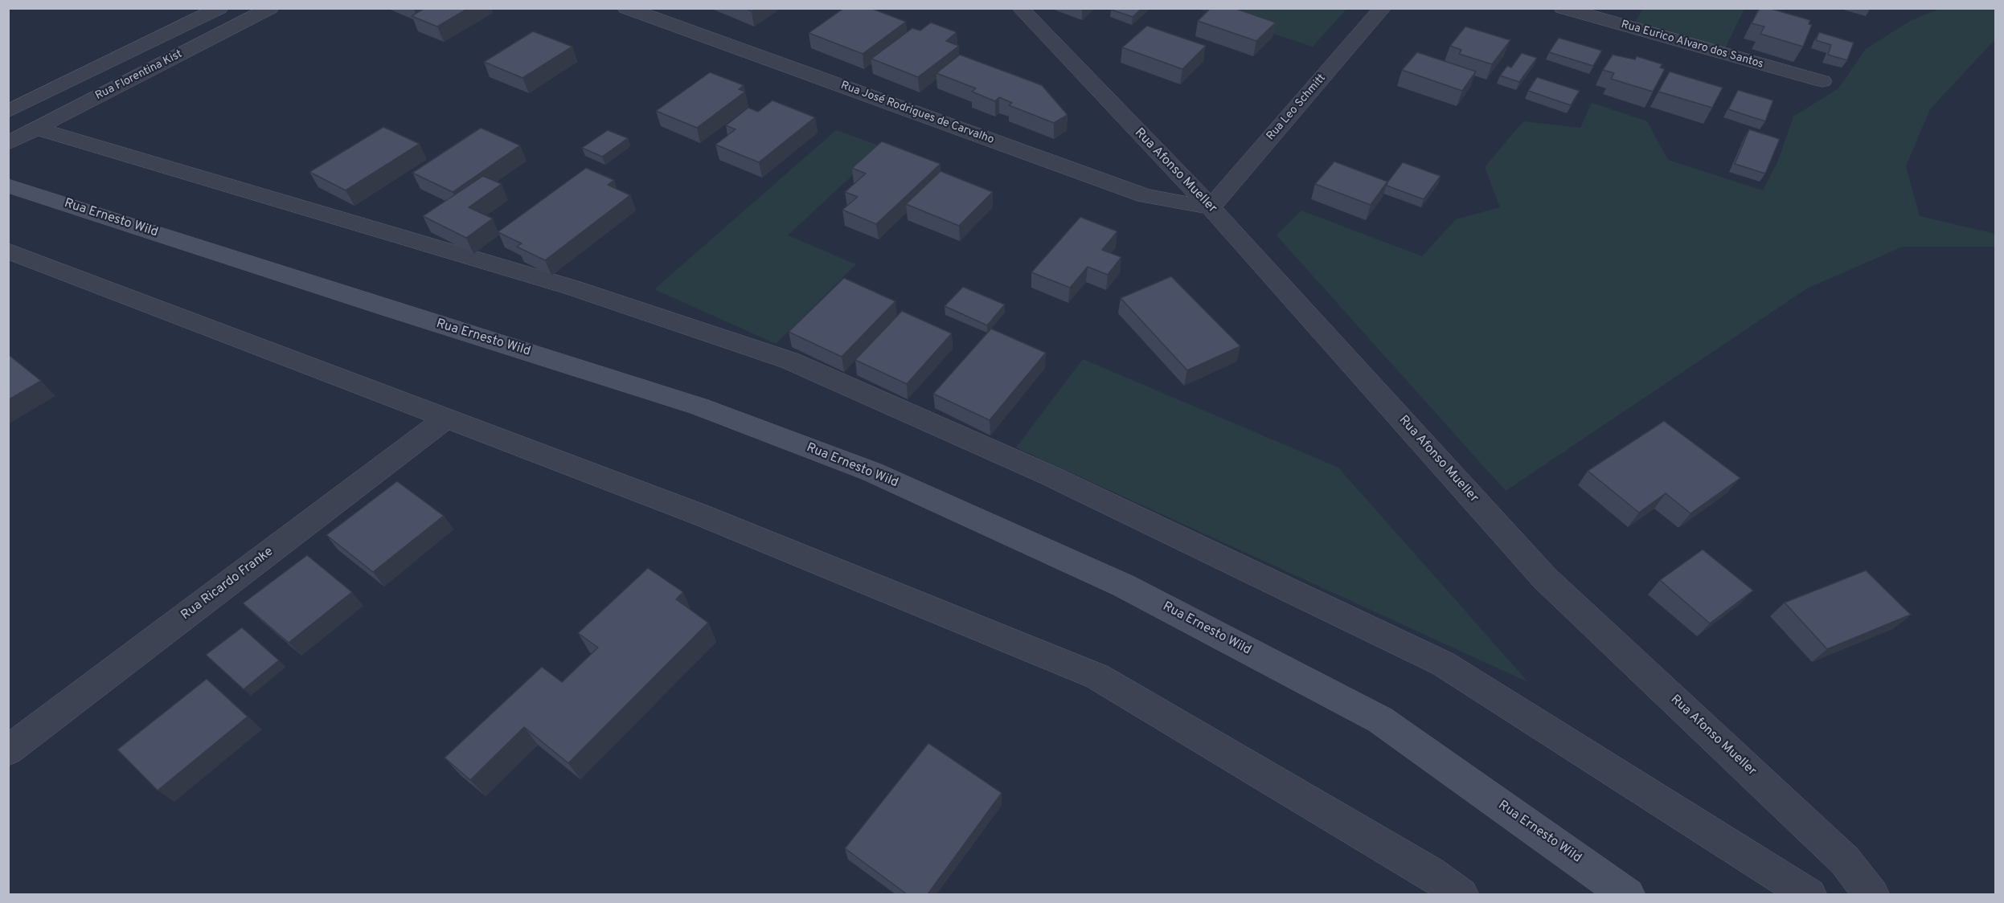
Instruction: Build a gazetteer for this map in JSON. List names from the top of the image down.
{
  "streets": {
    "main road": ["Rua Ernesto Wild"],
    "street": [
      "Rua Eurico Alvaro dos Santos",
      "Rua Florentina Kist",
      "Rua Leo Schmitt",
      "Rua José Rodrigues de Carvalho",
      "Rua Afonso Mueller",
      "Rua Ricardo Franke"
    ]
  },
  "crossings": [
    ["Rua Leo Schmitt", "Rua José Rodrigues de Carvalho"],
    ["Rua Leo Schmitt", "Rua Afonso Mueller"],
    ["Rua José Rodrigues de Carvalho", "Rua Afonso Mueller"]
  ]
}
